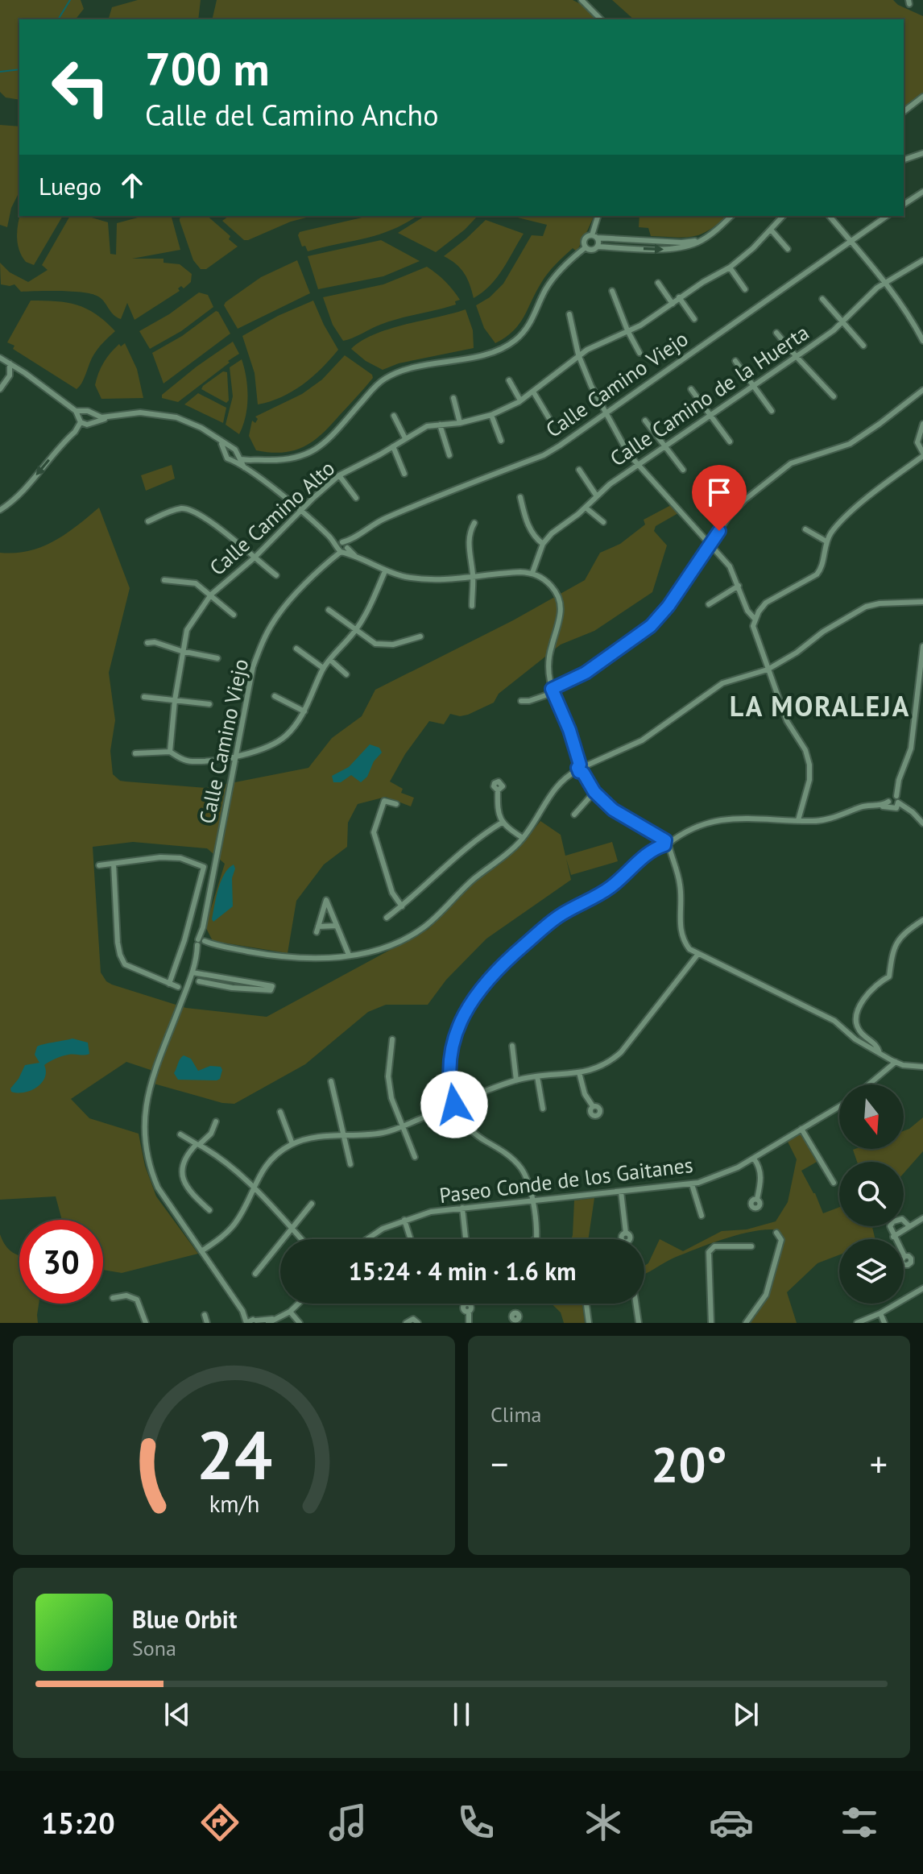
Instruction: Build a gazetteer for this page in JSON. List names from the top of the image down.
{
  "streets": {
    "street": [
      "Calle Camino Viejo",
      "Calle Camino de la Huerta",
      "Calle Camino Alto",
      "Paseo Conde de los Gaitanes"
    ]
  },
  "districts": ["LA MORALEJA"],
  "north": "bottom",
  "page": {
    "turn": ["700 m", "Calle del Camino Ancho"],
    "then": "Luego",
    "limit": "30",
    "trip": "15:24 · 4 min · 1.6 km",
    "tile": "Clima",
    "heat": ["−", "20°", "+"],
    "song": ["Blue Orbit", "Sona"],
    "tabs": "15:20",
    "gauge": ["24", "km/h"]
  }
}
